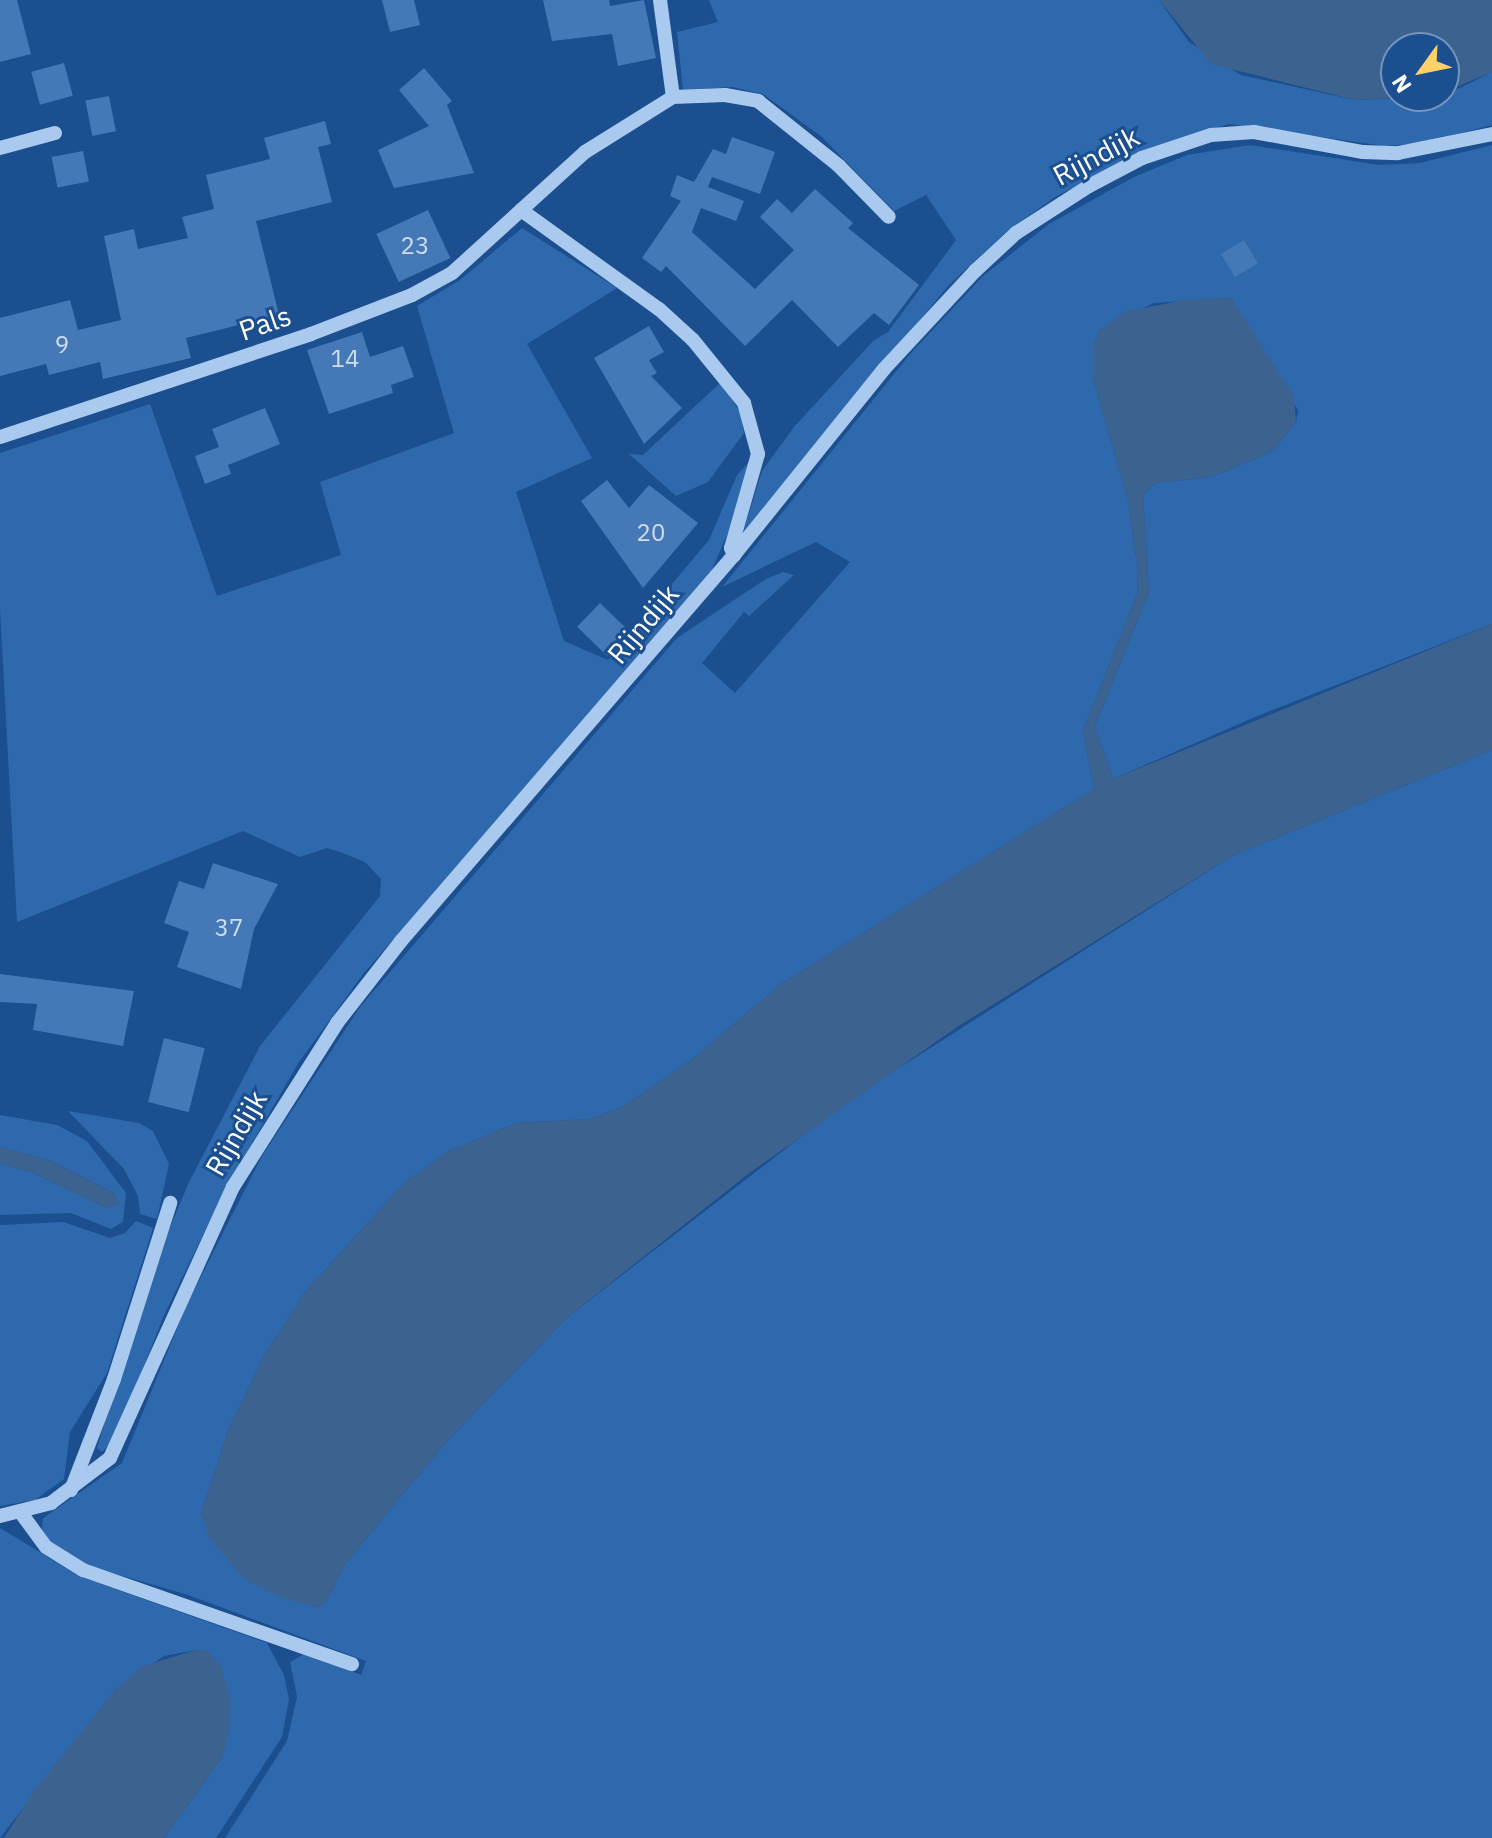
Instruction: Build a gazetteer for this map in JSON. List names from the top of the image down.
{
  "streets": {
    "street": ["Rijndijk", "Pals"]
  },
  "house_numbers": [
    "23",
    "9",
    "14",
    "20",
    "37"
  ],
  "north": "bottom left"
}
